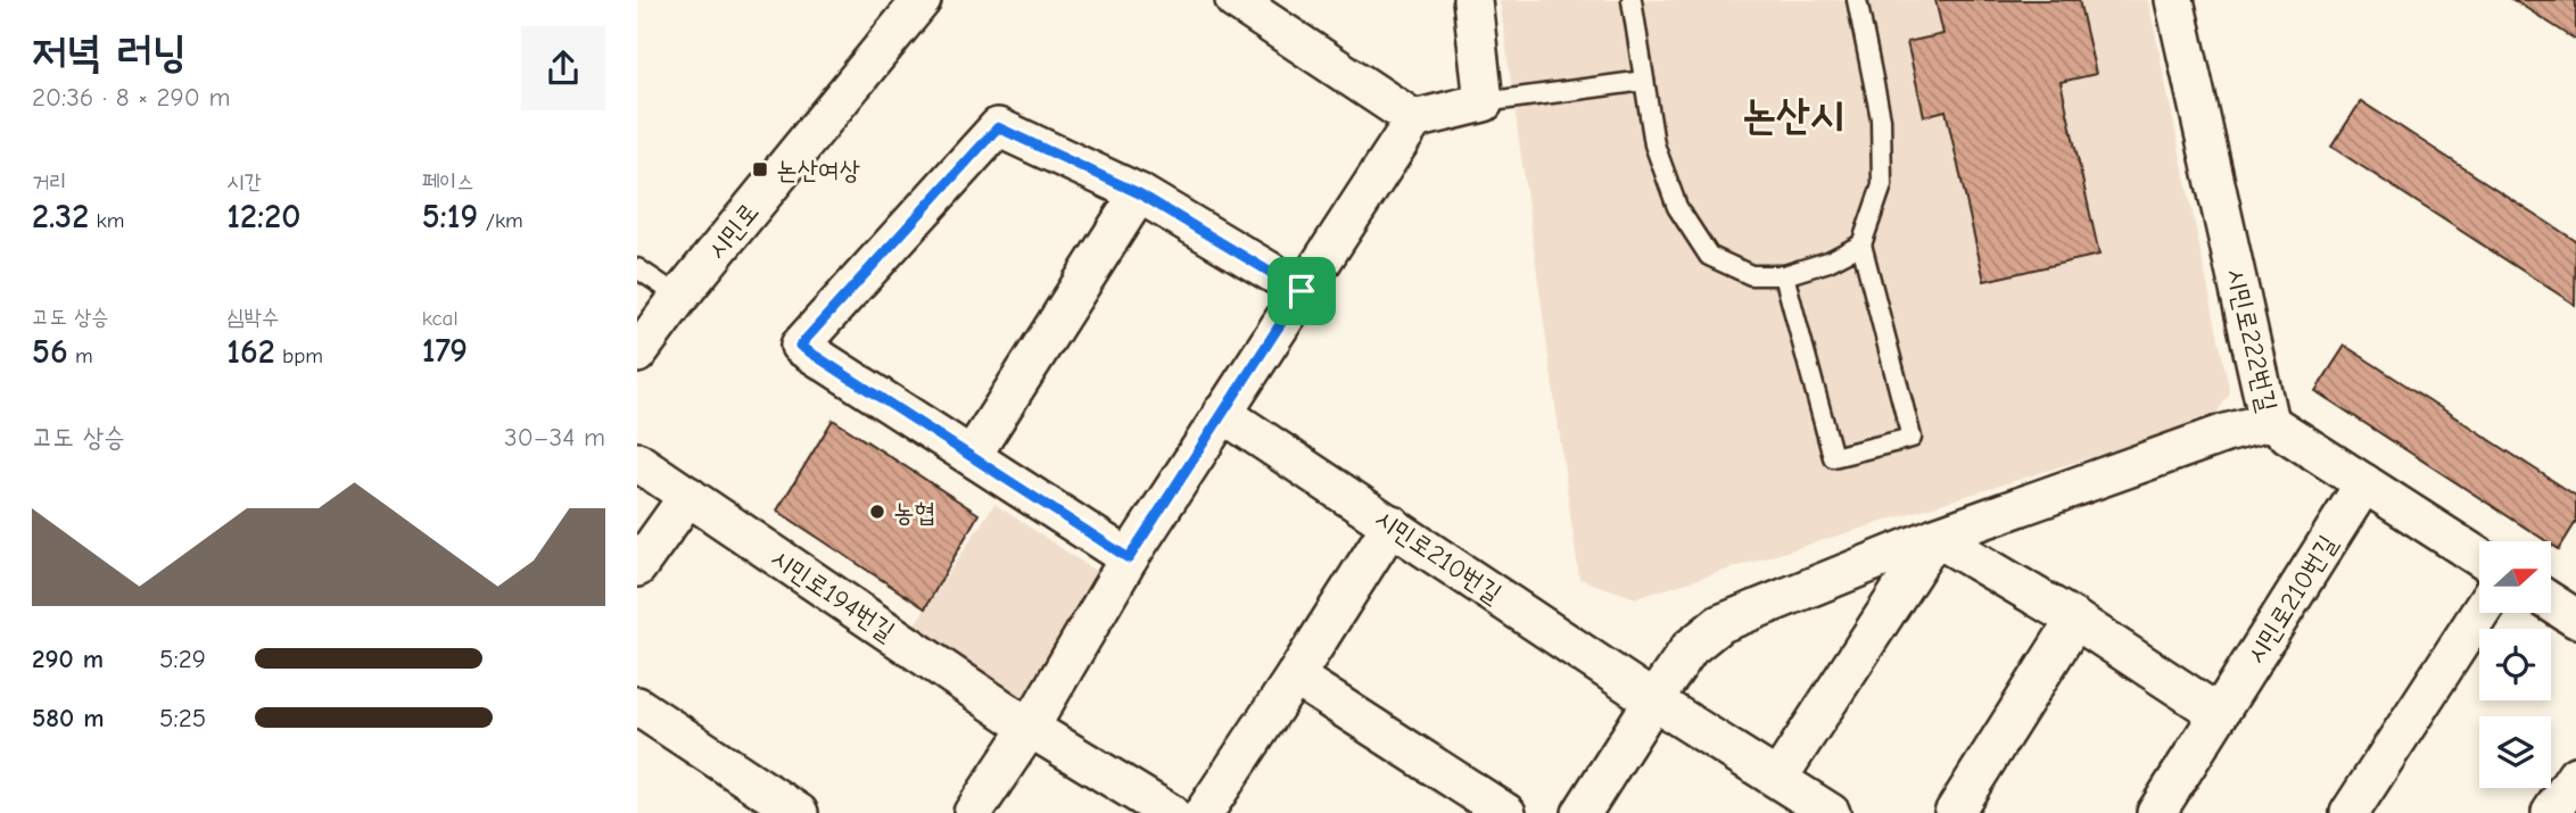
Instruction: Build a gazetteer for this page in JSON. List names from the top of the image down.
{
  "streets": {
    "street": [
      "시민로",
      "시민로222번길",
      "시민로210번길",
      "시민로194번길"
    ]
  },
  "crossings": [
    ["시민로222번길", "시민로210번길"]
  ],
  "districts": ["논산시"],
  "places": {
    "transit": ["논산여상"],
    "other": ["농협"]
  },
  "north": "right",
  "page": {
    "heading": ["저녁 러닝", "20:36 · 8 × 290 m"],
    "stats": [
      ["거리", "2.32 km"],
      ["시간", "12:20"],
      ["페이스", "5:19 /km"],
      ["고도 상승", "56 m"],
      ["심박수", "162 bpm"],
      ["kcal", "179"]
    ],
    "chart": ["고도 상승", "30–34 m"],
    "list": [
      {
        "name": "290 m",
        "note": "5:29"
      },
      {
        "name": "580 m",
        "note": "5:25"
      }
    ]
  }
}
